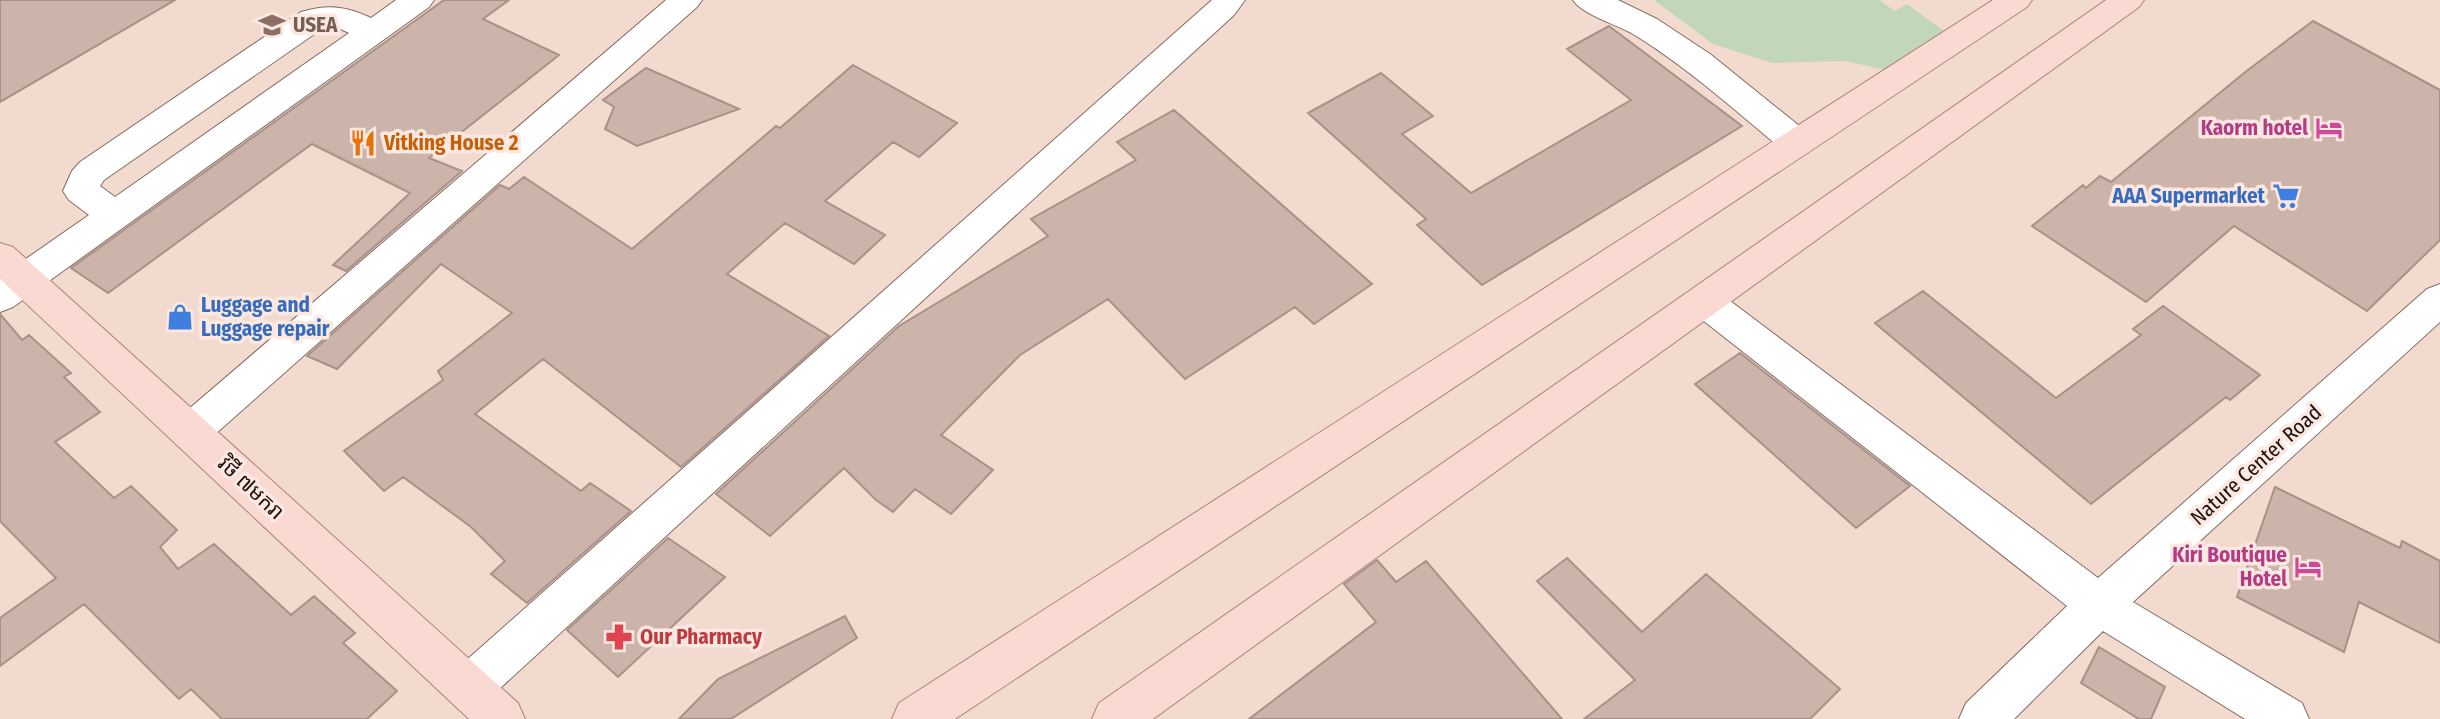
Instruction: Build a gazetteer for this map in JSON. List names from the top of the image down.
{
  "streets": {
    "main road": ["វិថី ៧មករា"],
    "street": ["Nature Center Road"]
  },
  "places": {
    "school or university": ["USEA"],
    "hotel": ["Kaorm hotel", "Kiri Boutique Hotel"],
    "restaurant": ["Vitking House 2"],
    "supermarket": ["AAA Supermarket"],
    "shop": ["Luggage and Luggage repair"],
    "pharmacy": ["Our Pharmacy"]
  }
}
